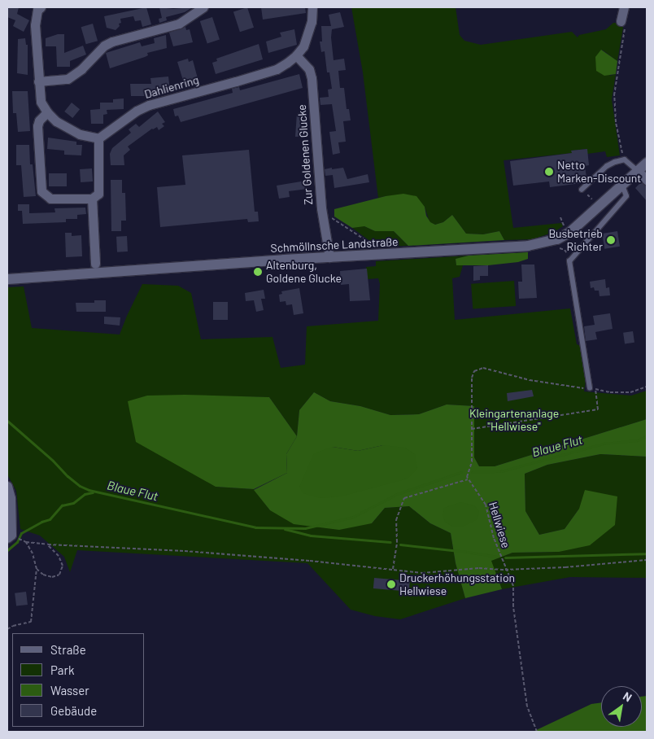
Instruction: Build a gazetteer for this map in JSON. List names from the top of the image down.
{
  "streets": {
    "main road": ["Schmöllnsche Landstraße"],
    "street": ["Dahlienring", "Zur Goldenen Glucke"],
    "path": ["Hellwiese"]
  },
  "crossings": [
    ["Dahlienring", "Zur Goldenen Glucke"],
    ["Zur Goldenen Glucke", "Schmöllnsche Landstraße"]
  ],
  "water": ["Blaue Flut"],
  "parks": ["Kleingartenanlage \"Hellwiese\""],
  "places": [
    "Netto Marken-Discount",
    "Busbetrieb Richter",
    "Altenburg, Goldene Glucke",
    "Druckerhöhungsstation Hellwiese"
  ],
  "legend": [
    "Straße",
    "Park",
    "Wasser",
    "Gebäude"
  ],
  "north": "top right"
}
